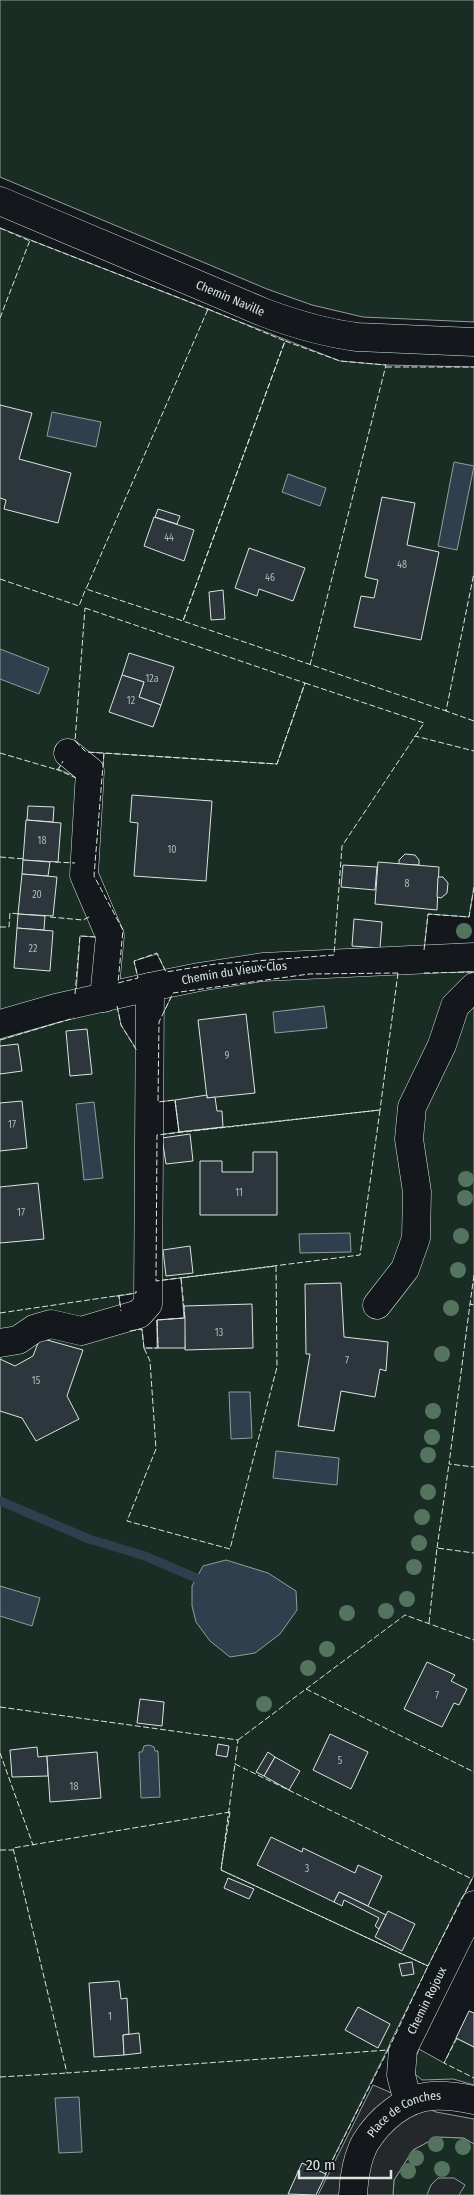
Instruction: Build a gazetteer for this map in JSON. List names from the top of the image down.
{
  "streets": {
    "street": [
      "Chemin Naville",
      "Chemin du Vieux-Clos",
      "Chemin Rojoux",
      "Place de Conches"
    ]
  },
  "crossings": [
    ["Chemin Rojoux", "Place de Conches"]
  ],
  "house_numbers": [
    "44",
    "48",
    "46",
    "12a",
    "12",
    "18",
    "10",
    "8",
    "20",
    "22",
    "9",
    "17",
    "11",
    "17",
    "13",
    "7",
    "15",
    "7",
    "5",
    "18",
    "3",
    "1"
  ],
  "scale_bar": "20 m"
}
